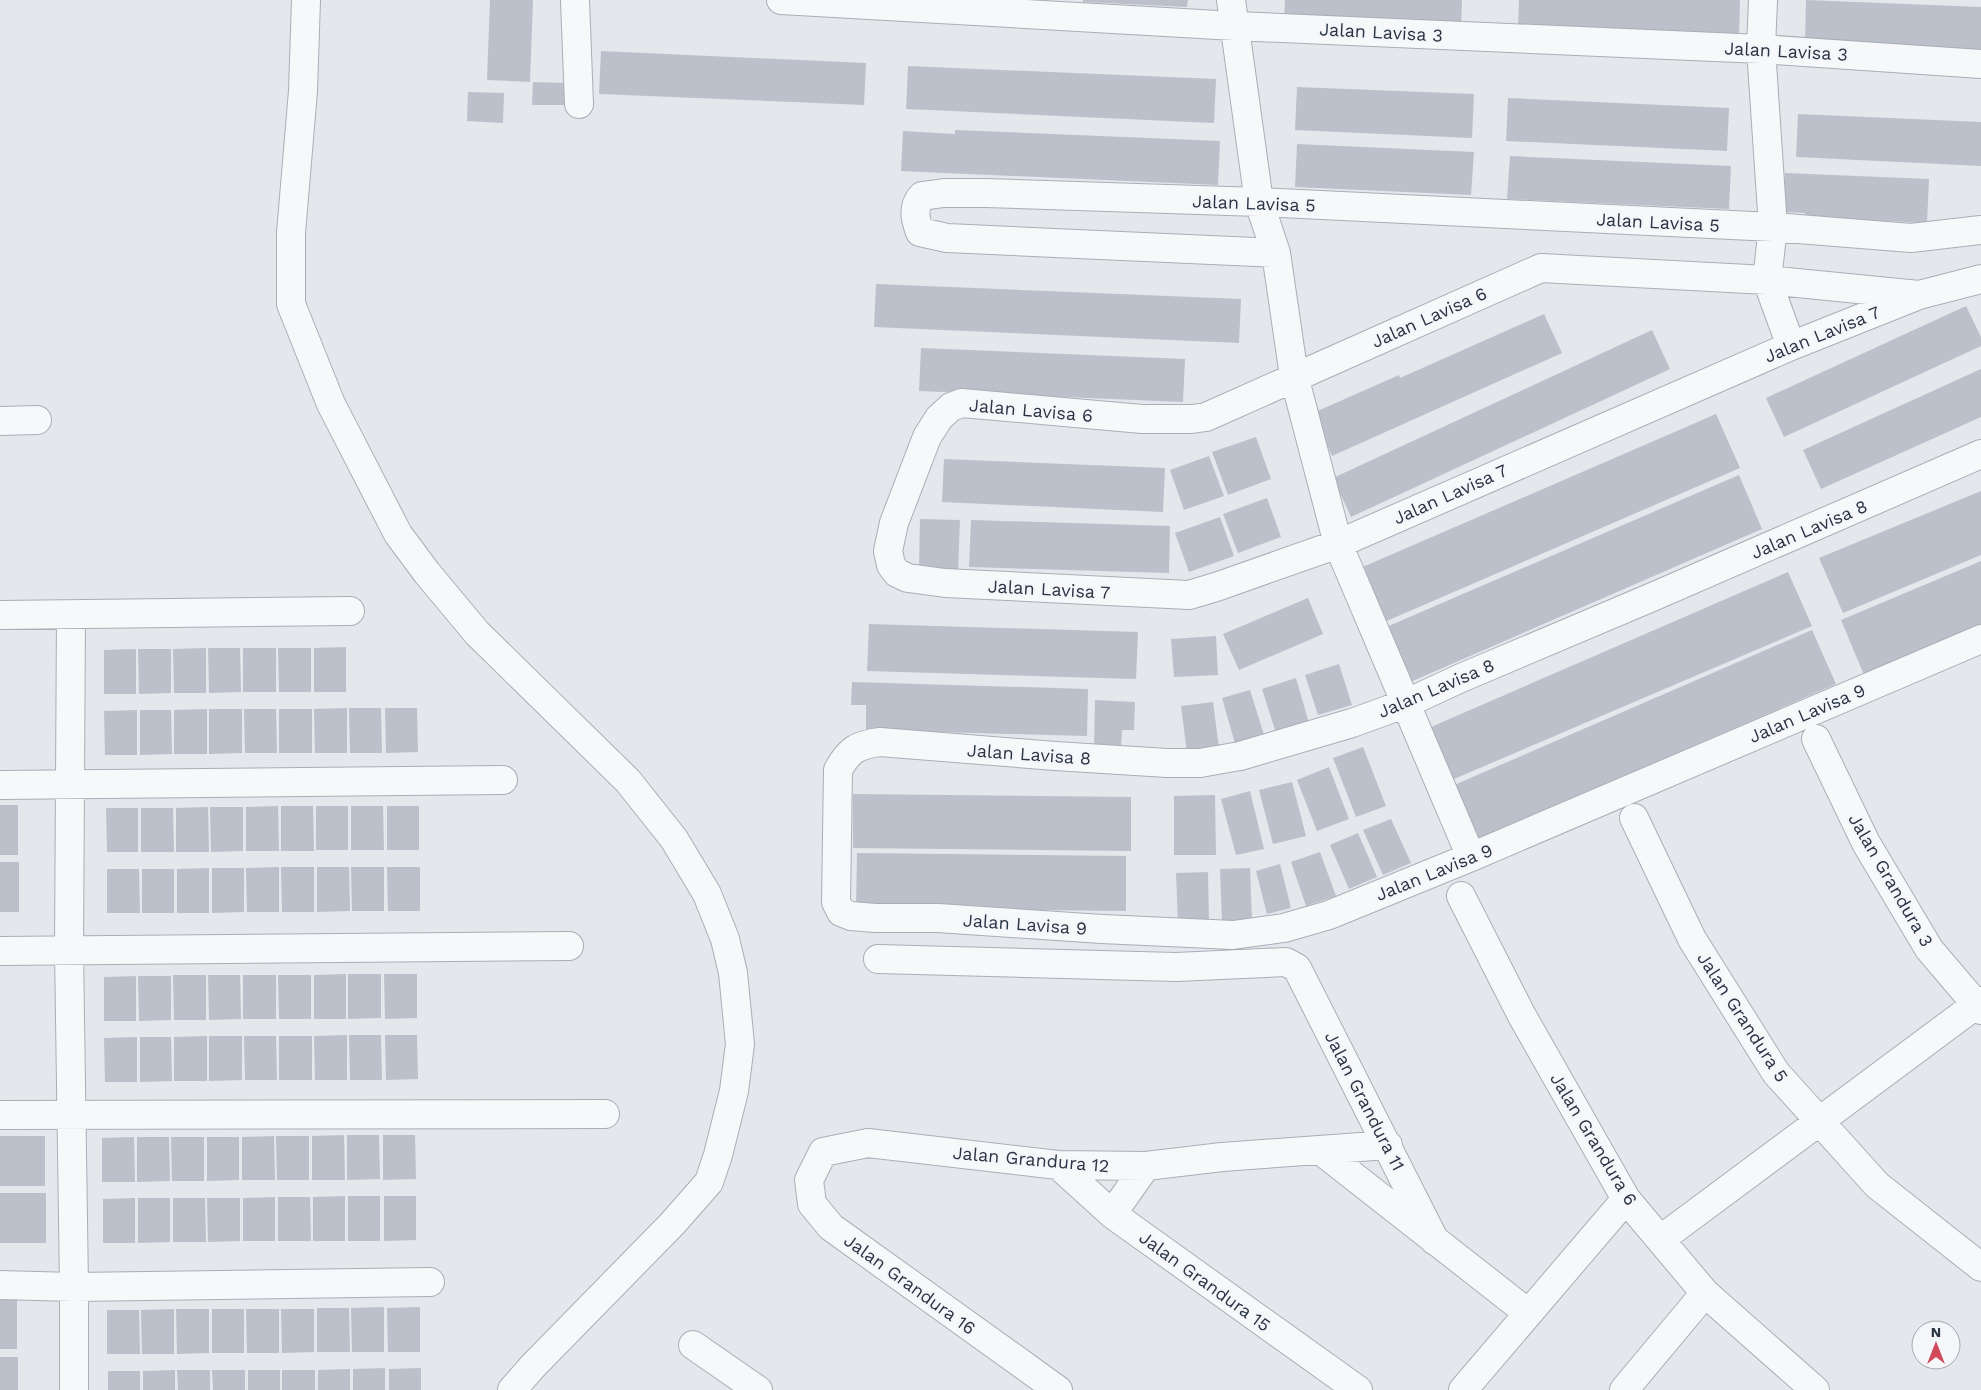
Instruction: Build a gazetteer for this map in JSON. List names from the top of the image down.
{
  "streets": {
    "street": [
      "Jalan Lavisa 3",
      "Jalan Lavisa 5",
      "Jalan Lavisa 6",
      "Jalan Lavisa 7",
      "Jalan Lavisa 8",
      "Jalan Lavisa 9",
      "Jalan Grandura 3",
      "Jalan Grandura 5",
      "Jalan Grandura 11",
      "Jalan Grandura 6",
      "Jalan Grandura 12",
      "Jalan Grandura 15",
      "Jalan Grandura 16"
    ]
  },
  "crossings": [
    ["Jalan Lavisa 6", "Jalan Lavisa 7"],
    ["Jalan Lavisa 8", "Jalan Lavisa 9"],
    ["Jalan Grandura 11", "Jalan Grandura 12"],
    ["Jalan Grandura 12", "Jalan Grandura 15"],
    ["Jalan Grandura 12", "Jalan Grandura 16"]
  ],
  "north": "top"
}
